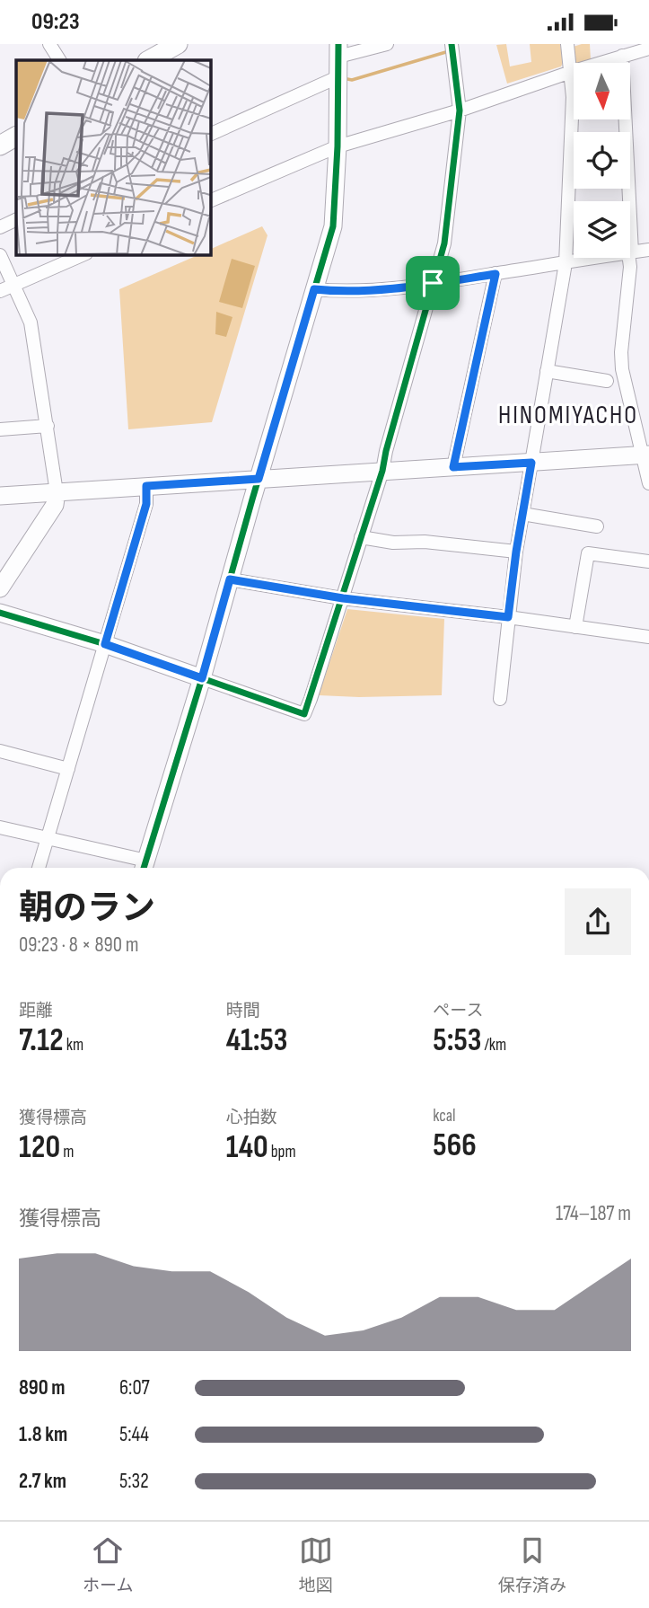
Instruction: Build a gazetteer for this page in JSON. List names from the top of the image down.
{
  "districts": ["HINOMIYACHO"],
  "north": "bottom",
  "page": {
    "status": "09:23",
    "heading": ["朝のラン", "09:23 · 8 × 890 m"],
    "stats": [
      ["距離", "7.12 km"],
      ["時間", "41:53"],
      ["ペース", "5:53 /km"],
      ["獲得標高", "120 m"],
      ["心拍数", "140 bpm"],
      ["kcal", "566"]
    ],
    "chart": ["獲得標高", "174–187 m"],
    "list": [
      {
        "name": "890 m",
        "note": "6:07"
      },
      {
        "name": "1.8 km",
        "note": "5:44"
      },
      {
        "name": "2.7 km",
        "note": "5:32"
      }
    ],
    "tabs": ["ホーム", "地図", "保存済み"]
  }
}
